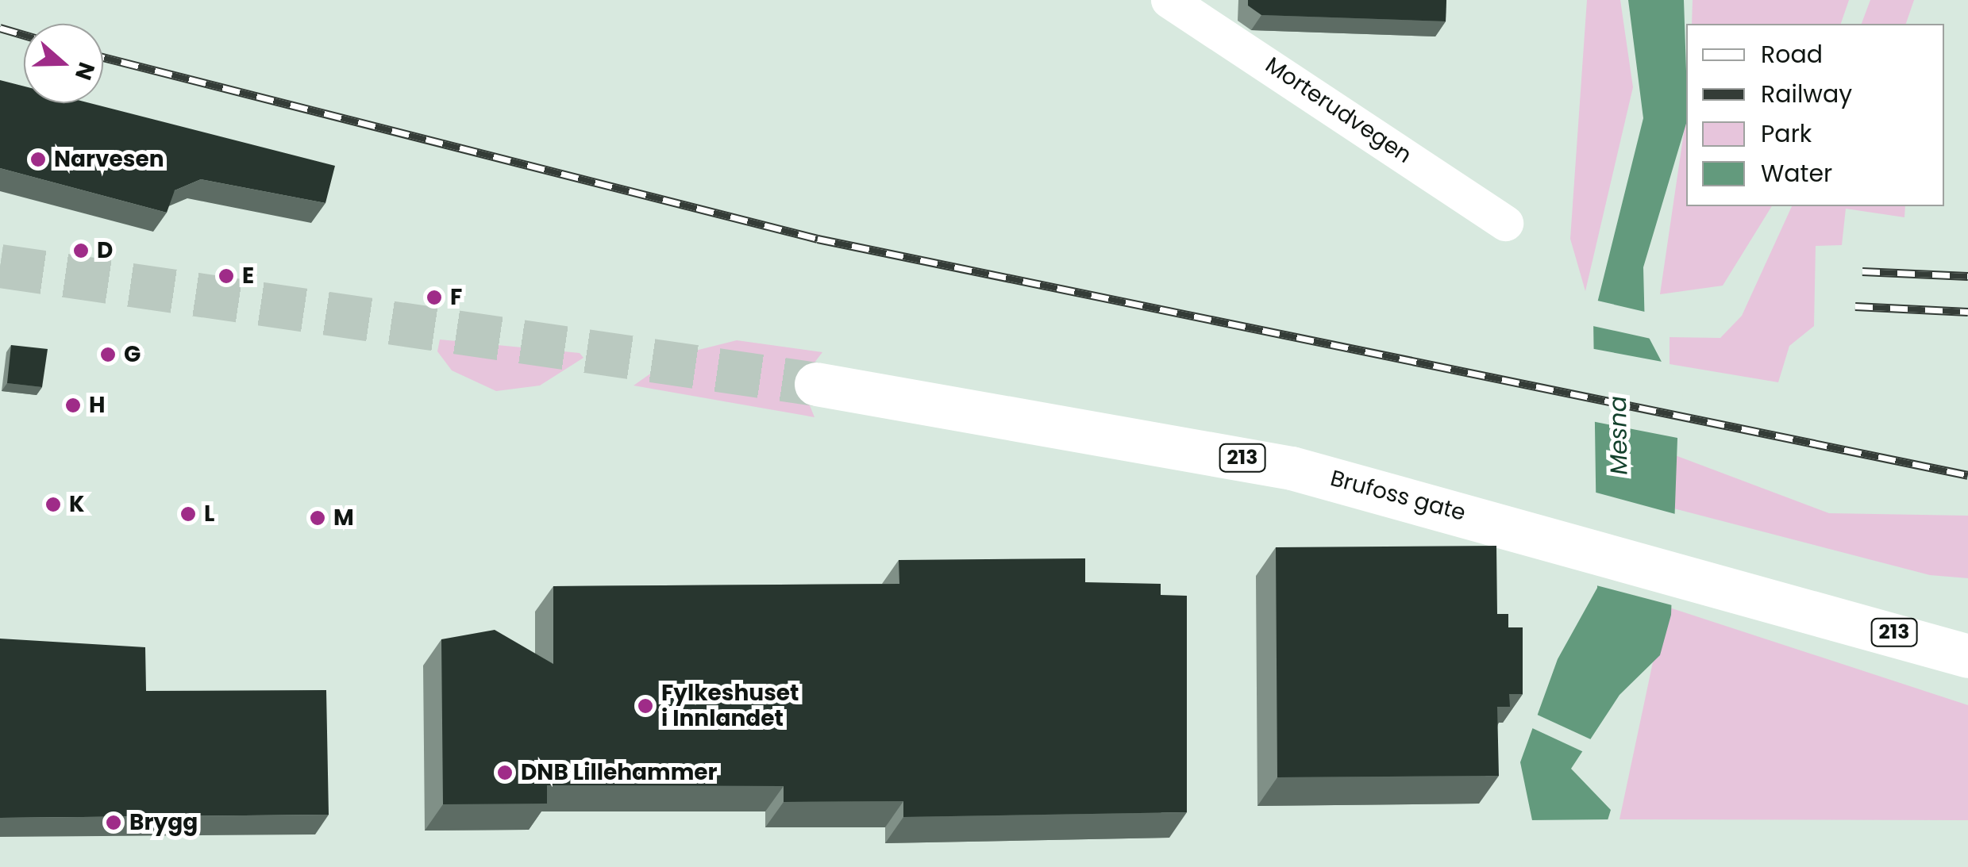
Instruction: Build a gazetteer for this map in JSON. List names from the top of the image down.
{
  "streets": {
    "main road": ["213", "Brufoss gate"],
    "street": ["Morterudvegen"]
  },
  "water": ["Mesna"],
  "places": [
    "Narvesen",
    "D",
    "E",
    "F",
    "G",
    "H",
    "K",
    "L",
    "M",
    "Fylkeshuset i Innlandet",
    "DNB Lillehammer",
    "Brygg"
  ],
  "legend": [
    "Road",
    "Railway",
    "Park",
    "Water"
  ],
  "north": "right"
}
